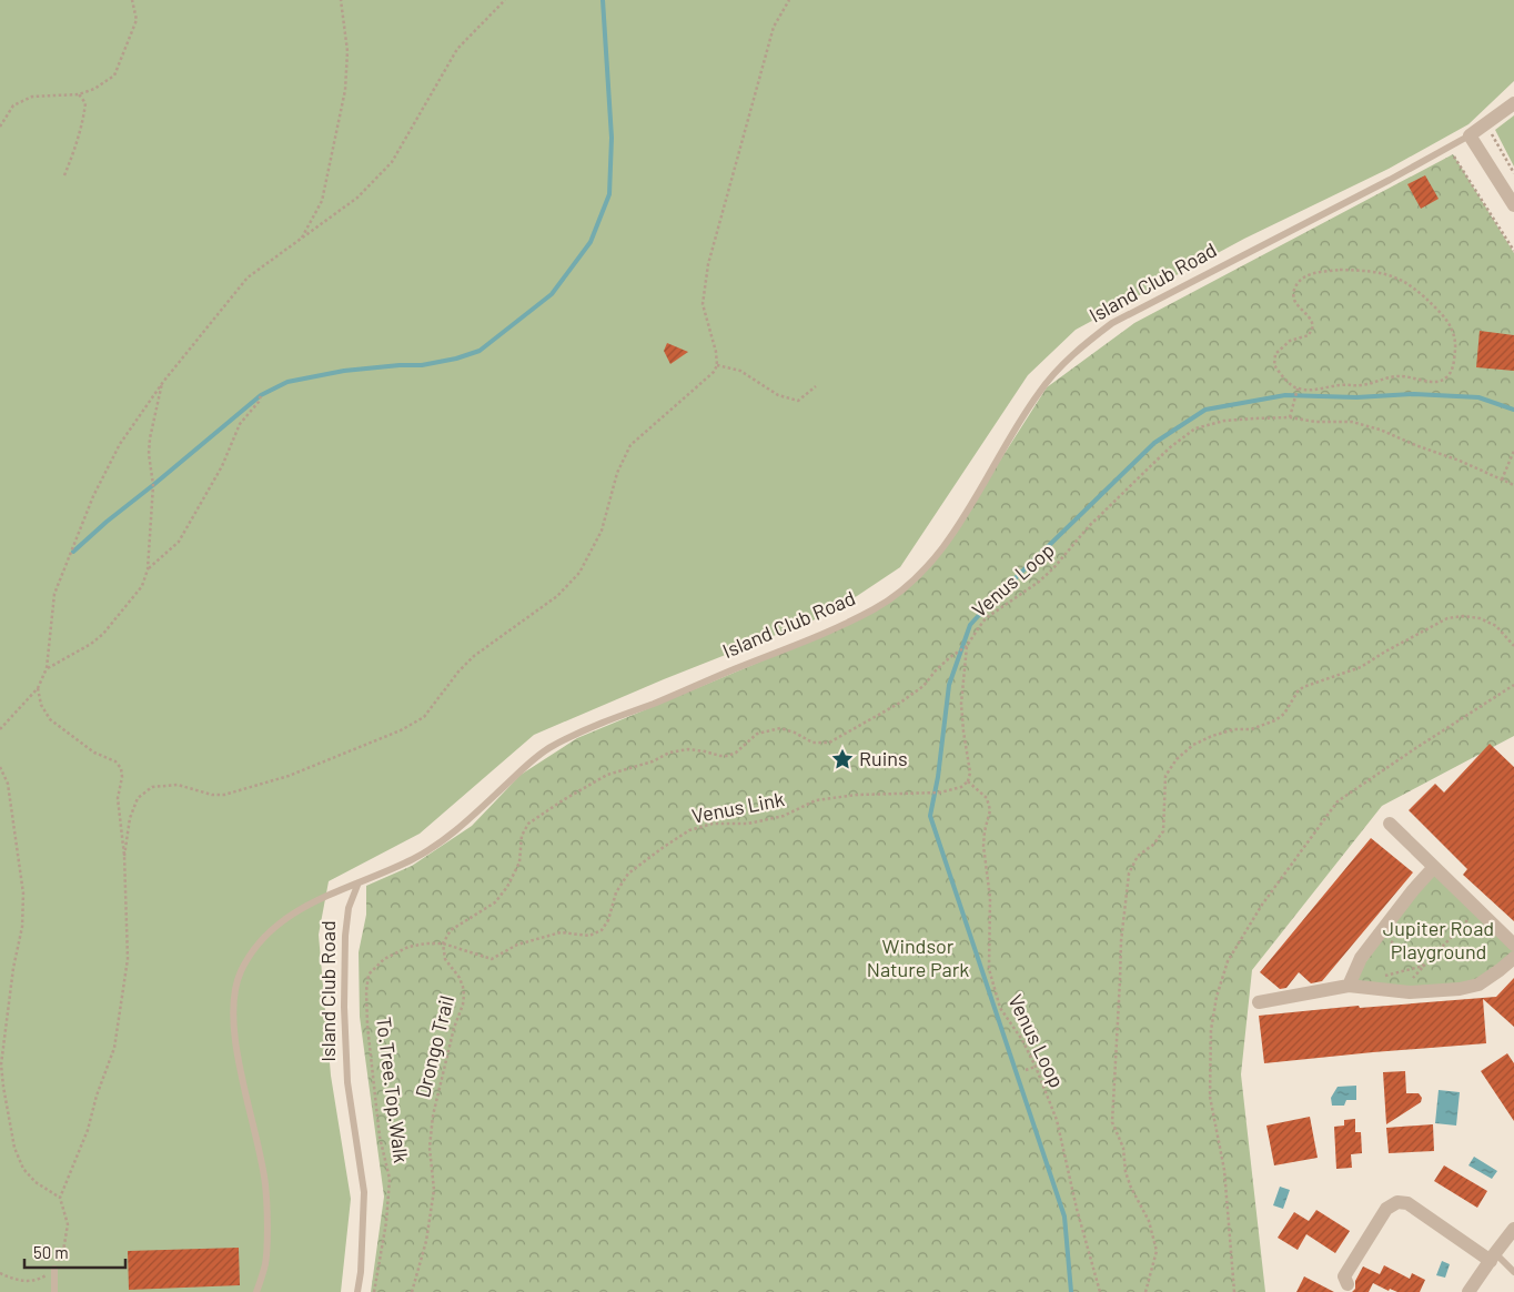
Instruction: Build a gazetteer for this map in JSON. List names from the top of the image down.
{
  "streets": {
    "street": ["Island Club Road"],
    "path": [
      "Venus Loop",
      "Venus Link",
      "Drongo Trail",
      "To.Tree.Top.Walk"
    ]
  },
  "crossings": [
    ["Venus Loop", "Venus Link"],
    ["Venus Link", "Drongo Trail"],
    ["Venus Link", "To.Tree.Top.Walk"],
    ["Drongo Trail", "To.Tree.Top.Walk"]
  ],
  "parks": ["Jupiter Road Playground", "Windsor Nature Park"],
  "places": {
    "place": ["Ruins"]
  },
  "scale_bar": "50 m"
}
